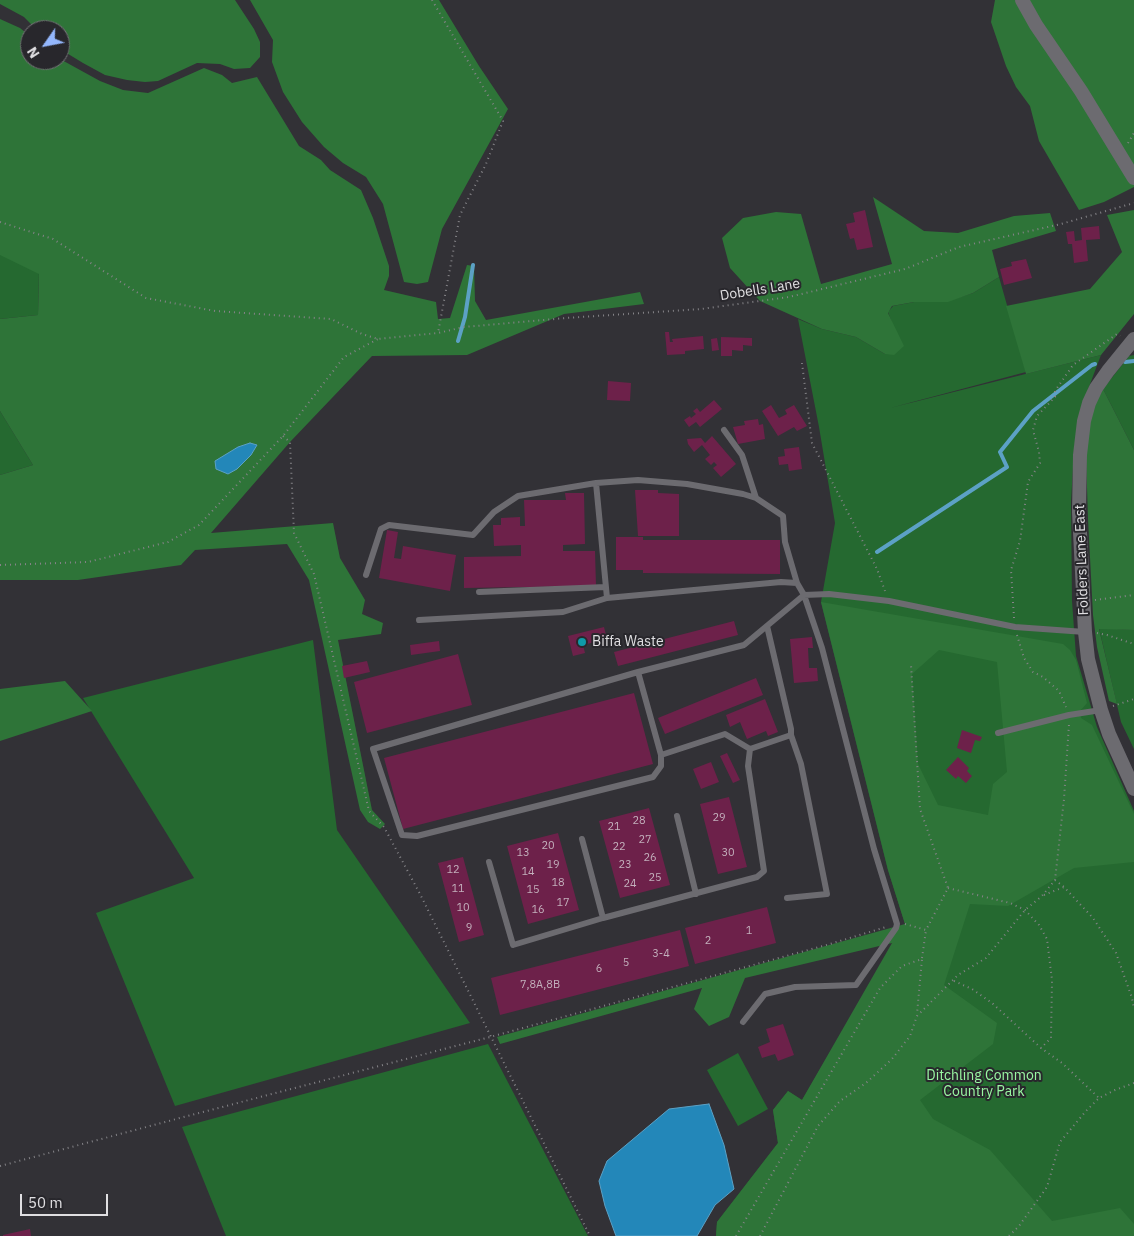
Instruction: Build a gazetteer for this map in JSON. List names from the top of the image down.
{
  "streets": {
    "street": ["Folders Lane East"],
    "path": ["Dobells Lane"]
  },
  "parks": ["Ditchling Common Country Park"],
  "places": ["Biffa Waste"],
  "house_numbers": [
    "29",
    "28",
    "21",
    "27",
    "20",
    "22",
    "13",
    "30",
    "26",
    "19",
    "23",
    "12",
    "14",
    "25",
    "18",
    "24",
    "11",
    "15",
    "17",
    "10",
    "16",
    "9",
    "1",
    "2",
    "3-4",
    "5",
    "6",
    "7,8A,8B"
  ],
  "scale_bar": "50 m",
  "north": "bottom left"
}
